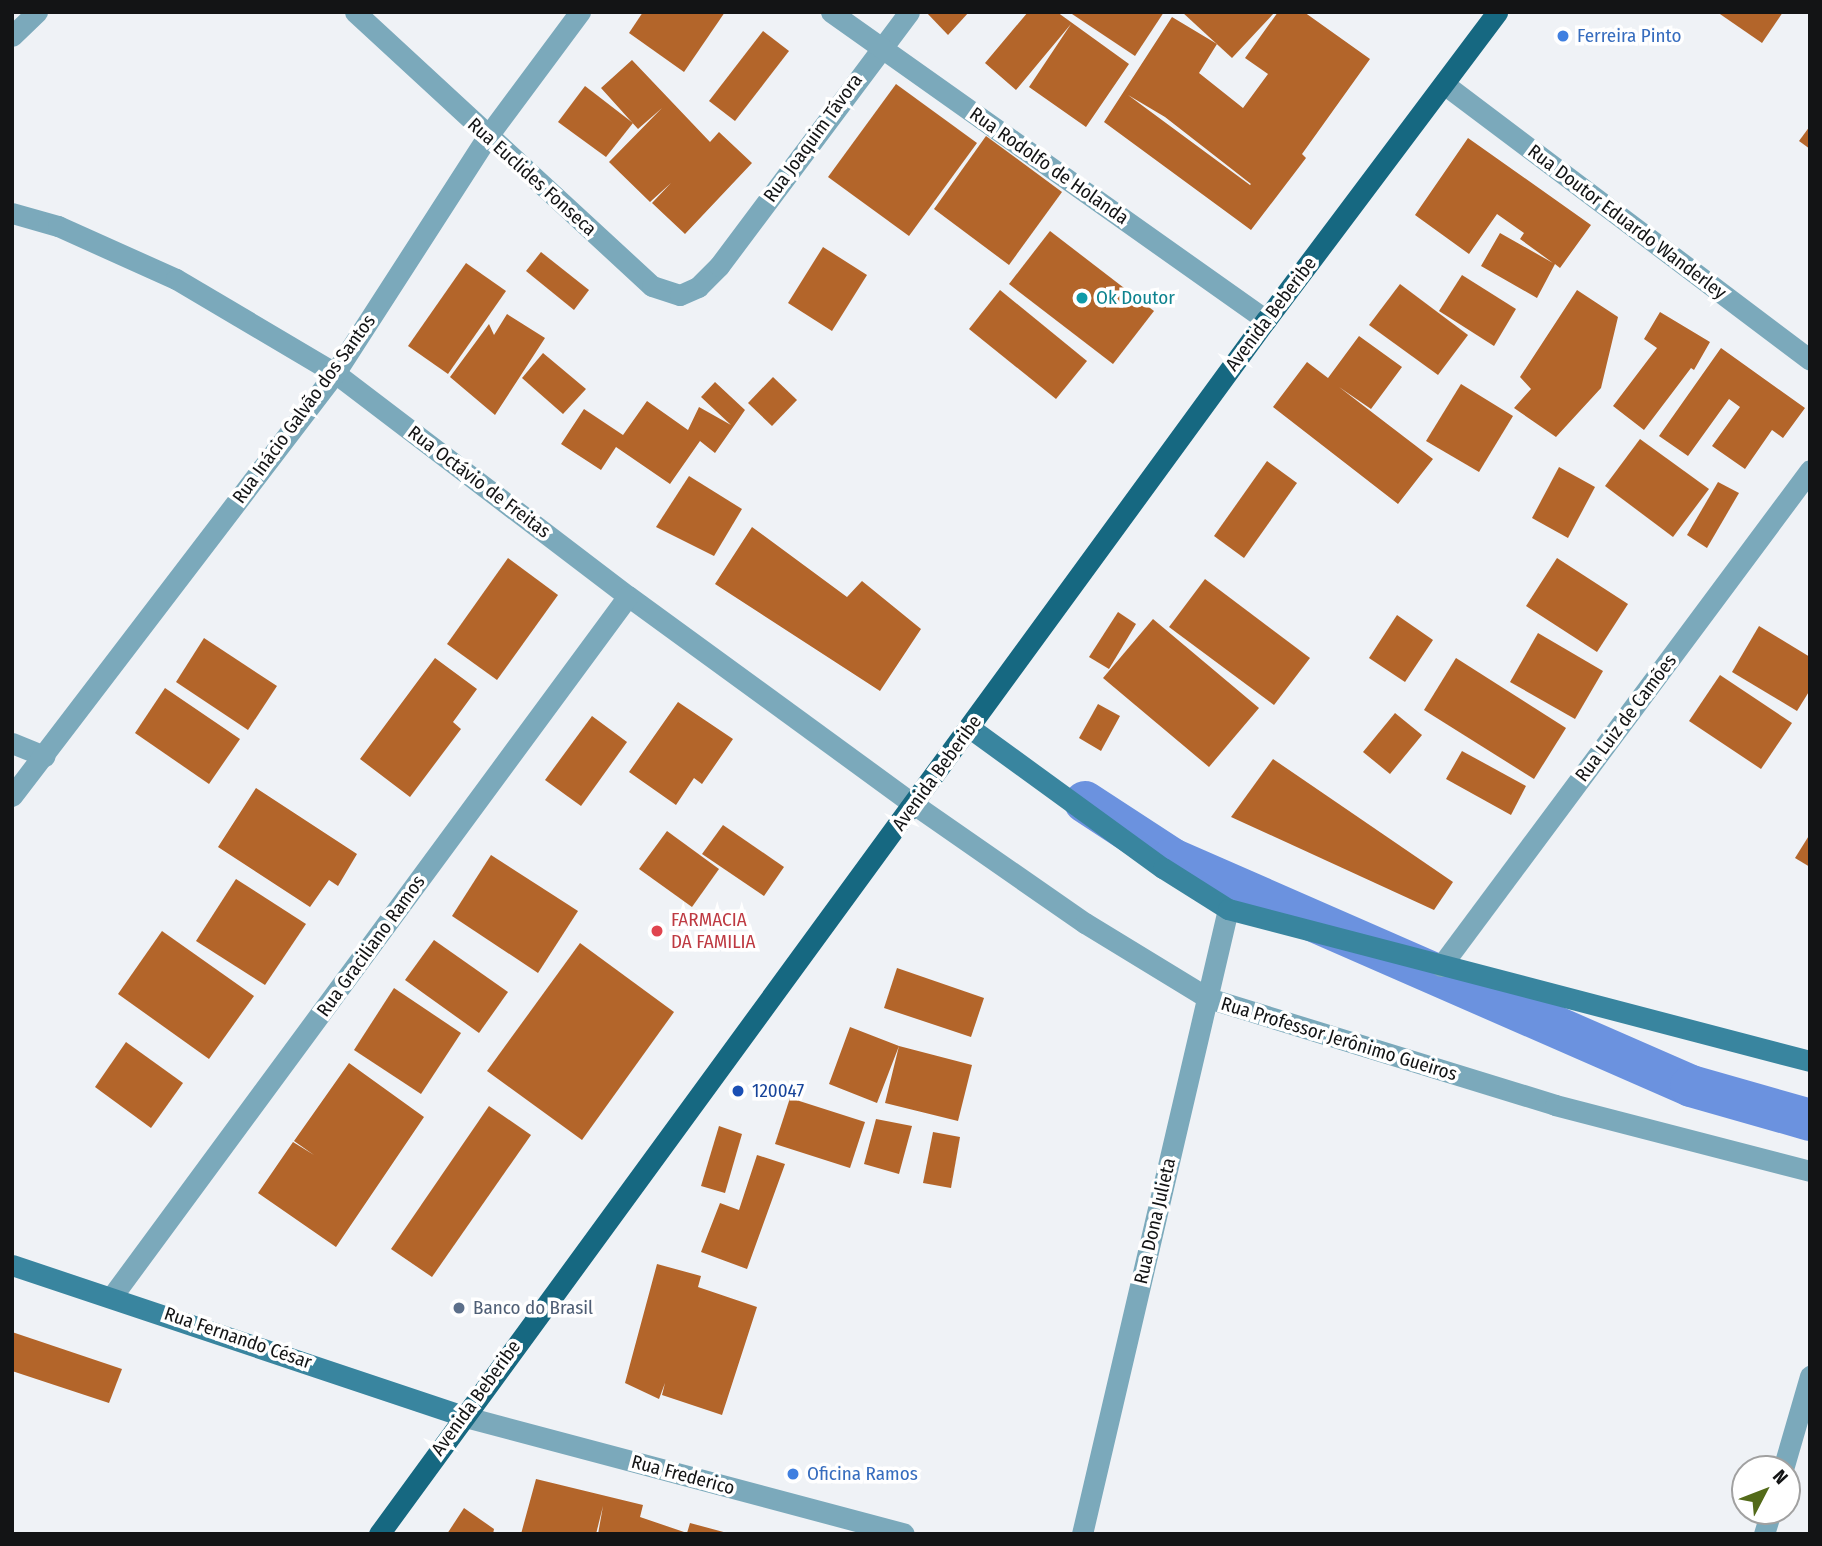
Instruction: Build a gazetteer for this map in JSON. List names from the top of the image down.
{
  "streets": {
    "main road": ["Avenida Beberibe"],
    "street": [
      "Rua Joaquim Távora",
      "Rua Rodolfo de Holanda",
      "Rua Euclides Fonseca",
      "Rua Doutor Eduardo Wanderley",
      "Rua Inácio Galvão dos Santos",
      "Rua Octávio de Freitas",
      "Rua Luiz de Camões",
      "Rua Graciliano Ramos",
      "Rua Professor Jerônimo Gueiros",
      "Rua Dona Julieta",
      "Rua Fernando César",
      "Rua Frederico"
    ]
  },
  "crossings": [
    ["Rua Joaquim Távora", "Rua Rodolfo de Holanda"],
    ["Rua Joaquim Távora", "Rua Euclides Fonseca"],
    ["Rua Rodolfo de Holanda", "Avenida Beberibe"],
    ["Rua Euclides Fonseca", "Rua Inácio Galvão dos Santos"],
    ["Rua Doutor Eduardo Wanderley", "Avenida Beberibe"],
    ["Avenida Beberibe", "Rua Octávio de Freitas"],
    ["Avenida Beberibe", "Rua Professor Jerônimo Gueiros"],
    ["Avenida Beberibe", "Rua Fernando César"],
    ["Avenida Beberibe", "Rua Frederico"],
    ["Rua Inácio Galvão dos Santos", "Rua Octávio de Freitas"],
    ["Rua Octávio de Freitas", "Rua Graciliano Ramos"],
    ["Rua Octávio de Freitas", "Rua Professor Jerônimo Gueiros"],
    ["Rua Graciliano Ramos", "Rua Fernando César"],
    ["Rua Professor Jerônimo Gueiros", "Rua Dona Julieta"],
    ["Rua Fernando César", "Rua Frederico"]
  ],
  "places": [
    "Ferreira Pinto",
    "Ok Doutor",
    "FARMACIA DA FAMILIA",
    "120047",
    "Banco do Brasil",
    "Oficina Ramos"
  ],
  "north": "top right"
}
